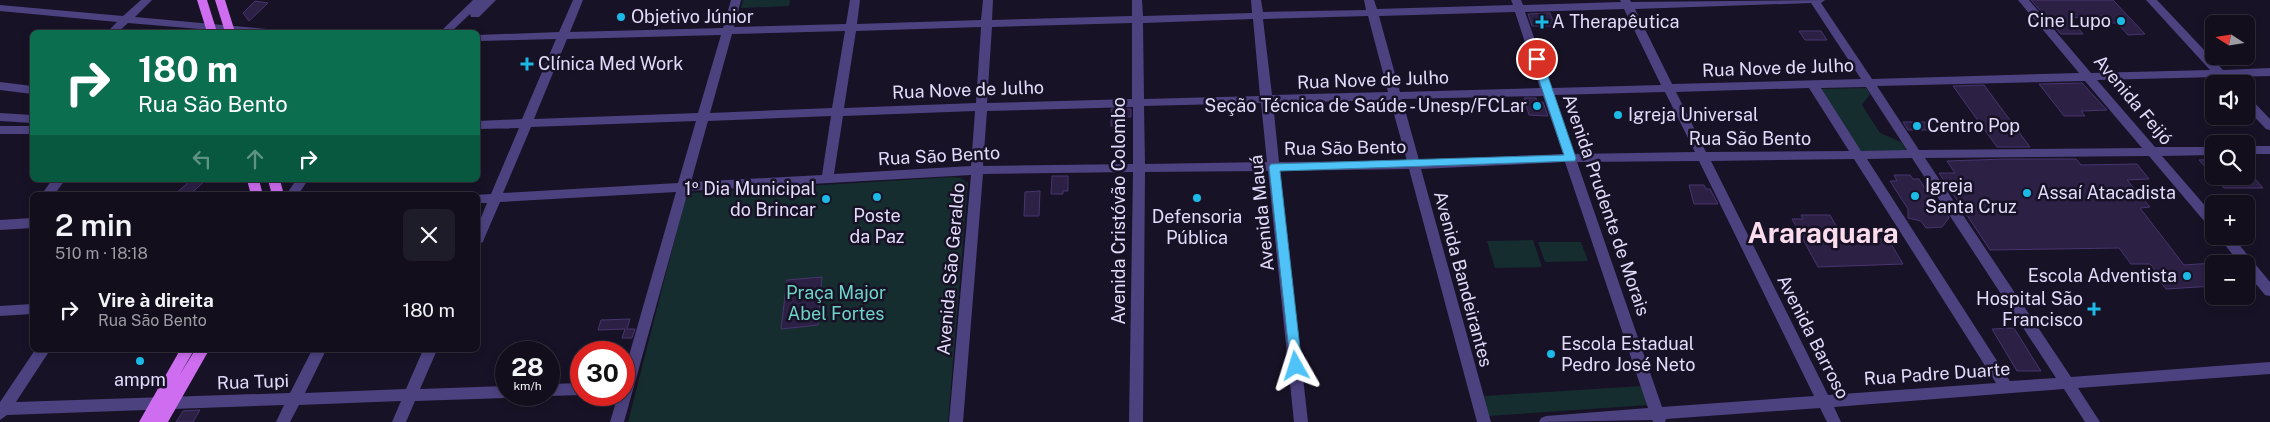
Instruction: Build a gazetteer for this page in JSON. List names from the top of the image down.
{
  "streets": {
    "street": [
      "Rua Nove de Julho",
      "Avenida Feijó",
      "Rua São Bento",
      "Avenida Prudente de Morais",
      "Avenida Cristóvão Colombo",
      "Avenida Mauá",
      "Avenida São Geraldo",
      "Avenida Bandeirantes",
      "Avenida Barroso",
      "Rua Padre Duarte",
      "Rua Tupi"
    ]
  },
  "crossings": [
    ["Rua Nove de Julho", "Avenida Feijó"],
    ["Rua Nove de Julho", "Avenida Prudente de Morais"],
    ["Rua Nove de Julho", "Avenida Cristóvão Colombo"],
    ["Rua Nove de Julho", "Avenida Mauá"],
    ["Rua Nove de Julho", "Avenida São Geraldo"],
    ["Rua Nove de Julho", "Avenida Bandeirantes"],
    ["Rua Nove de Julho", "Avenida Barroso"],
    ["Avenida Feijó", "Rua São Bento"],
    ["Rua São Bento", "Avenida Prudente de Morais"],
    ["Rua São Bento", "Avenida Cristóvão Colombo"],
    ["Rua São Bento", "Avenida Mauá"],
    ["Rua São Bento", "Avenida São Geraldo"],
    ["Rua São Bento", "Avenida Bandeirantes"],
    ["Rua São Bento", "Avenida Barroso"],
    ["Avenida Prudente de Morais", "Rua Padre Duarte"],
    ["Avenida Barroso", "Rua Padre Duarte"]
  ],
  "districts": ["Araraquara"],
  "parks": ["Praça Major Abel Fortes"],
  "places": {
    "other": [
      "Objetivo Júnior",
      "Cine Lupo",
      "Seção Técnica de Saúde - Unesp/FCLar",
      "Igreja Universal",
      "Centro Pop",
      "Assaí Atacadista",
      "Igreja Santa Cruz",
      "Poste da Paz",
      "Defensoria Pública",
      "1º Dia Municipal do Brincar",
      "Escola Adventista",
      "Escola Estadual Pedro José Neto",
      "ampm"
    ],
    "health": ["A Therapêutica", "Clínica Med Work", "Hospital São Francisco"]
  },
  "north": "left",
  "page": {
    "map_buttons": ["+", "−"],
    "turn": ["180 m", "Rua São Bento"],
    "heading": ["2 min", "510 m · 18:18"],
    "list": [
      {
        "name": "Vire à direita",
        "note": "Rua São Bento",
        "value": "180 m"
      }
    ],
    "speed": "28 km/h",
    "limit": "30"
  }
}
